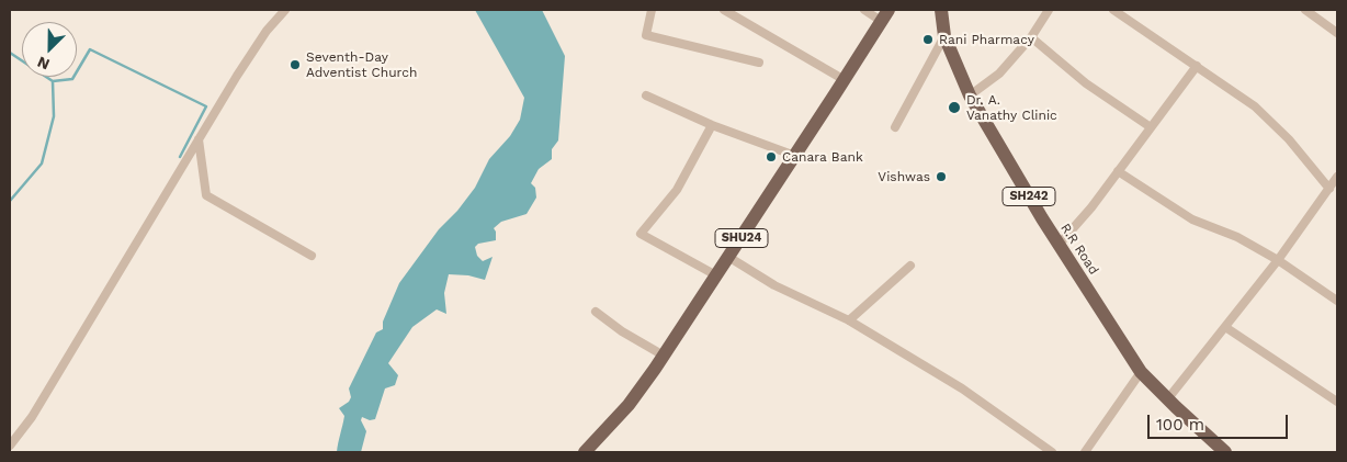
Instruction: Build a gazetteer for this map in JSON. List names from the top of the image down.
{
  "streets": {
    "main road": ["SH242", "SHU24", "R.R Road"]
  },
  "places": [
    "Rani Pharmacy",
    "Seventh-Day Adventist Church",
    "Dr. A. Vanathy Clinic",
    "Canara Bank",
    "Vishwas"
  ],
  "scale_bar": "100 m",
  "north": "bottom left"
}
